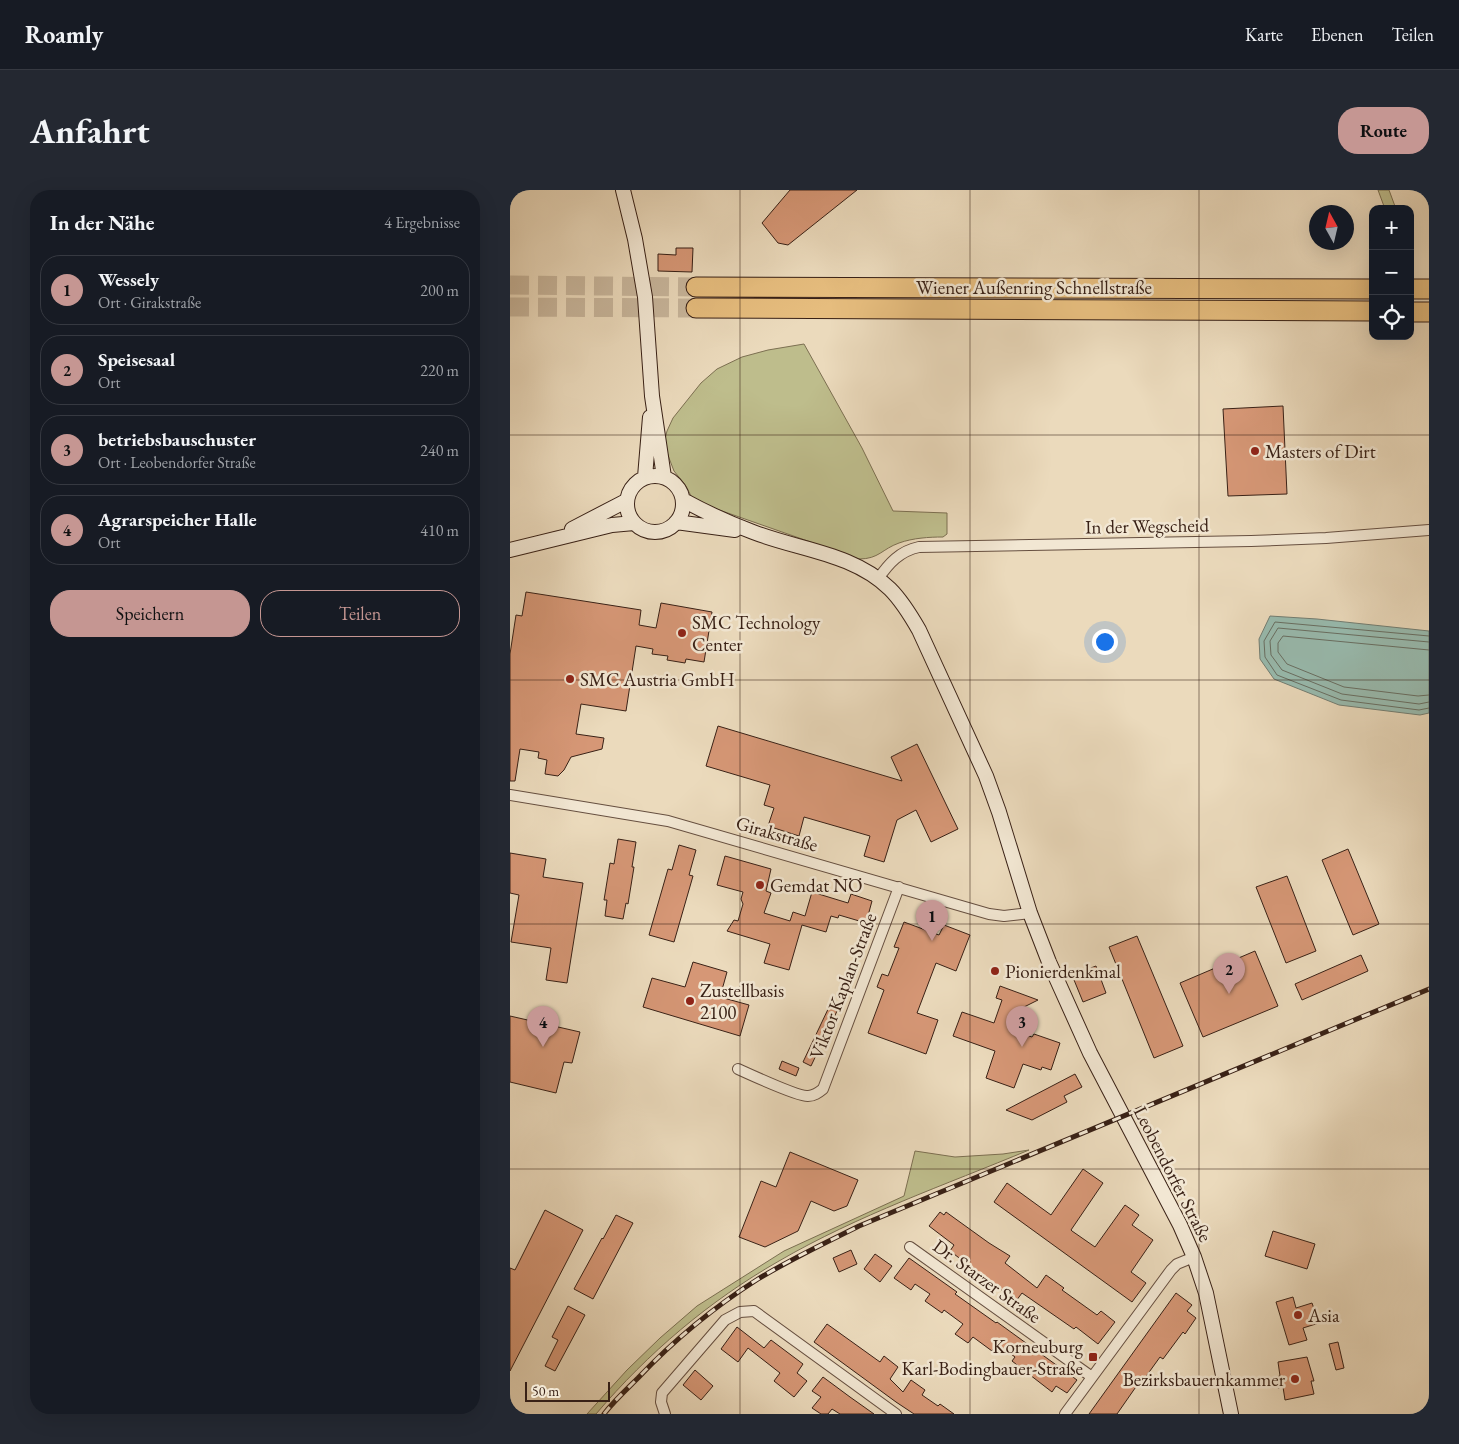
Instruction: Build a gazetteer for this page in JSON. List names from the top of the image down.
{
  "streets": {
    "highway": ["Wiener Außenring Schnellstraße"],
    "main road": ["Leobendorfer Straße"],
    "street": [
      "In der Wegscheid",
      "Girakstraße",
      "Viktor Kaplan-Straße",
      "Dr. Starzer Straße"
    ]
  },
  "crossings": [
    ["In der Wegscheid", "Leobendorfer Straße"],
    ["Girakstraße", "Viktor Kaplan-Straße"],
    ["Girakstraße", "Leobendorfer Straße"]
  ],
  "places": {
    "other": [
      "Masters of Dirt",
      "SMC Technology Center",
      "SMC Austria GmbH",
      "Gemdat NÖ",
      "Pionierdenkmal",
      "Zustellbasis 2100",
      "Asia",
      "Bezirksbauernkammer"
    ],
    "transit": ["Korneuburg Karl-Bodingbauer-Straße"]
  },
  "scale_bar": "50 m",
  "north": "top",
  "page": {
    "header": "Roamly",
    "nav": ["Karte", "Ebenen", "Teilen"],
    "buttons": [
      "Route",
      ["Speichern", "Teilen"]
    ],
    "title": "Anfahrt",
    "heading": ["In der Nähe", "4 Ergebnisse"],
    "map_buttons": ["+", "−"],
    "list": [
      {
        "mark": "1",
        "name": "Wessely",
        "note": "Ort · Girakstraße",
        "value": "200 m"
      },
      {
        "mark": "2",
        "name": "Speisesaal",
        "note": "Ort",
        "value": "220 m"
      },
      {
        "mark": "3",
        "name": "betriebsbauschuster",
        "note": "Ort · Leobendorfer Straße",
        "value": "240 m"
      },
      {
        "mark": "4",
        "name": "Agrarspeicher Halle",
        "note": "Ort",
        "value": "410 m"
      }
    ],
    "pins": [
      "1",
      "2",
      "3",
      "4"
    ],
    "scale": "50 m"
  }
}
